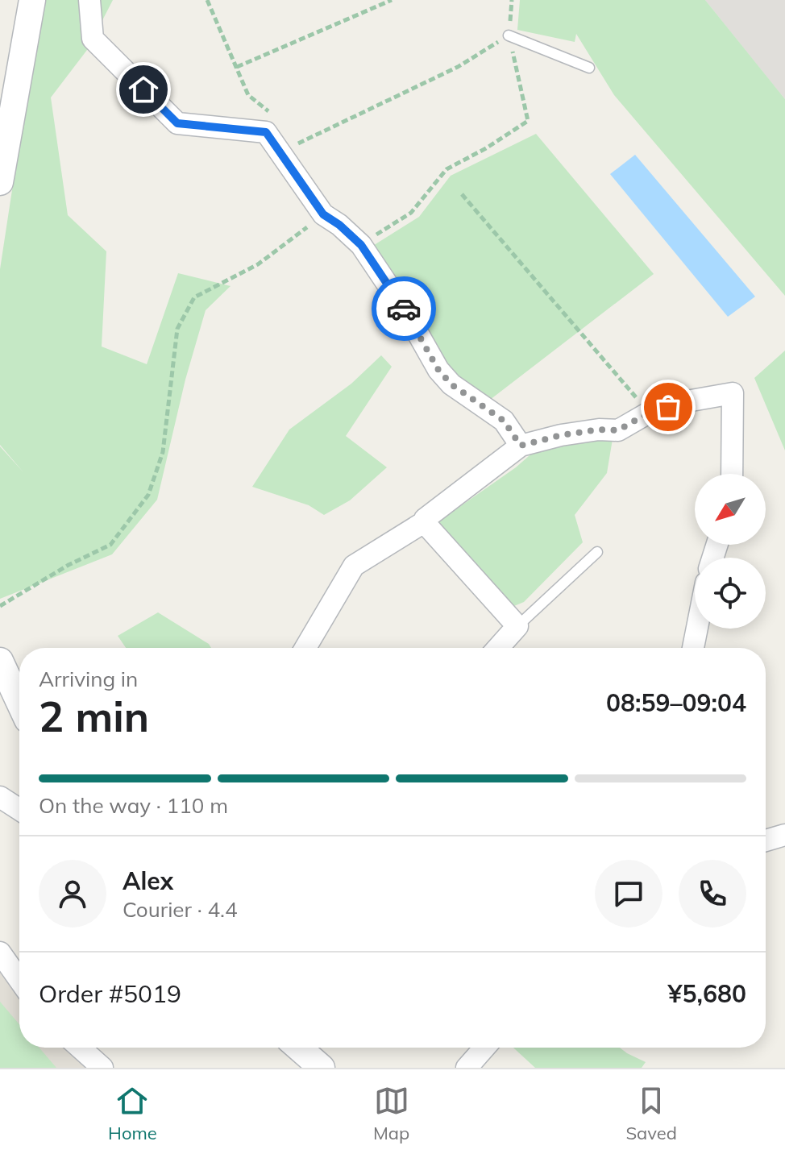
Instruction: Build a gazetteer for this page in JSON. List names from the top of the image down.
{
  "north": "bottom left",
  "page": {
    "heading": ["2 min", "Arriving in", "08:59–09:04"],
    "panel": [
      "Alex",
      "Courier · 4.4",
      "Order #5019",
      "¥5,680"
    ],
    "bar": "On the way · 110 m",
    "tabs": ["Home", "Map", "Saved"]
  }
}
